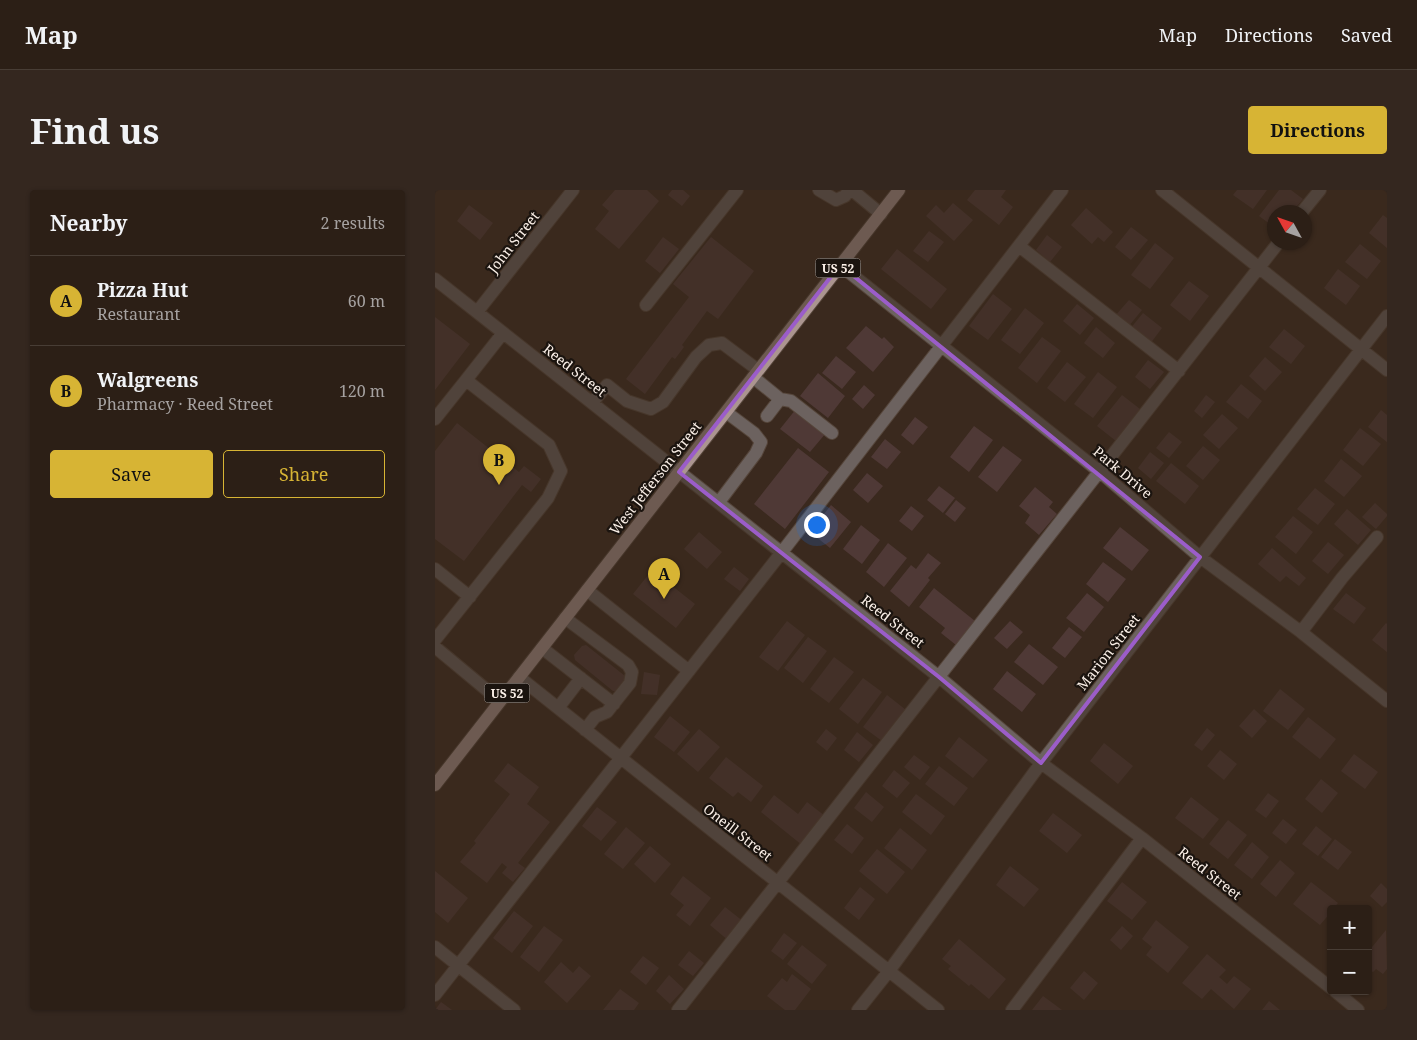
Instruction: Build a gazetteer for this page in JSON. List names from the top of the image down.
{
  "streets": {
    "main road": ["US 52", "West Jefferson Street"],
    "street": [
      "John Street",
      "Reed Street",
      "Park Drive",
      "Marion Street",
      "Oneill Street"
    ]
  },
  "crossings": [
    ["John Street", "Reed Street"],
    ["Reed Street", "West Jefferson Street"],
    ["Reed Street", "Marion Street"],
    ["Park Drive", "West Jefferson Street"],
    ["Park Drive", "Marion Street"],
    ["West Jefferson Street", "Oneill Street"],
    ["Marion Street", "Oneill Street"]
  ],
  "north": "top left",
  "page": {
    "header": "Map",
    "nav": ["Map", "Directions", "Saved"],
    "buttons": [
      "Directions",
      ["Save", "Share"]
    ],
    "title": "Find us",
    "heading": ["Nearby", "2 results"],
    "list": [
      {
        "mark": "A",
        "name": "Pizza Hut",
        "note": "Restaurant",
        "value": "60 m"
      },
      {
        "mark": "B",
        "name": "Walgreens",
        "note": "Pharmacy · Reed Street",
        "value": "120 m"
      }
    ],
    "pins": ["B", "A"],
    "map_buttons": ["+", "−"]
  }
}
